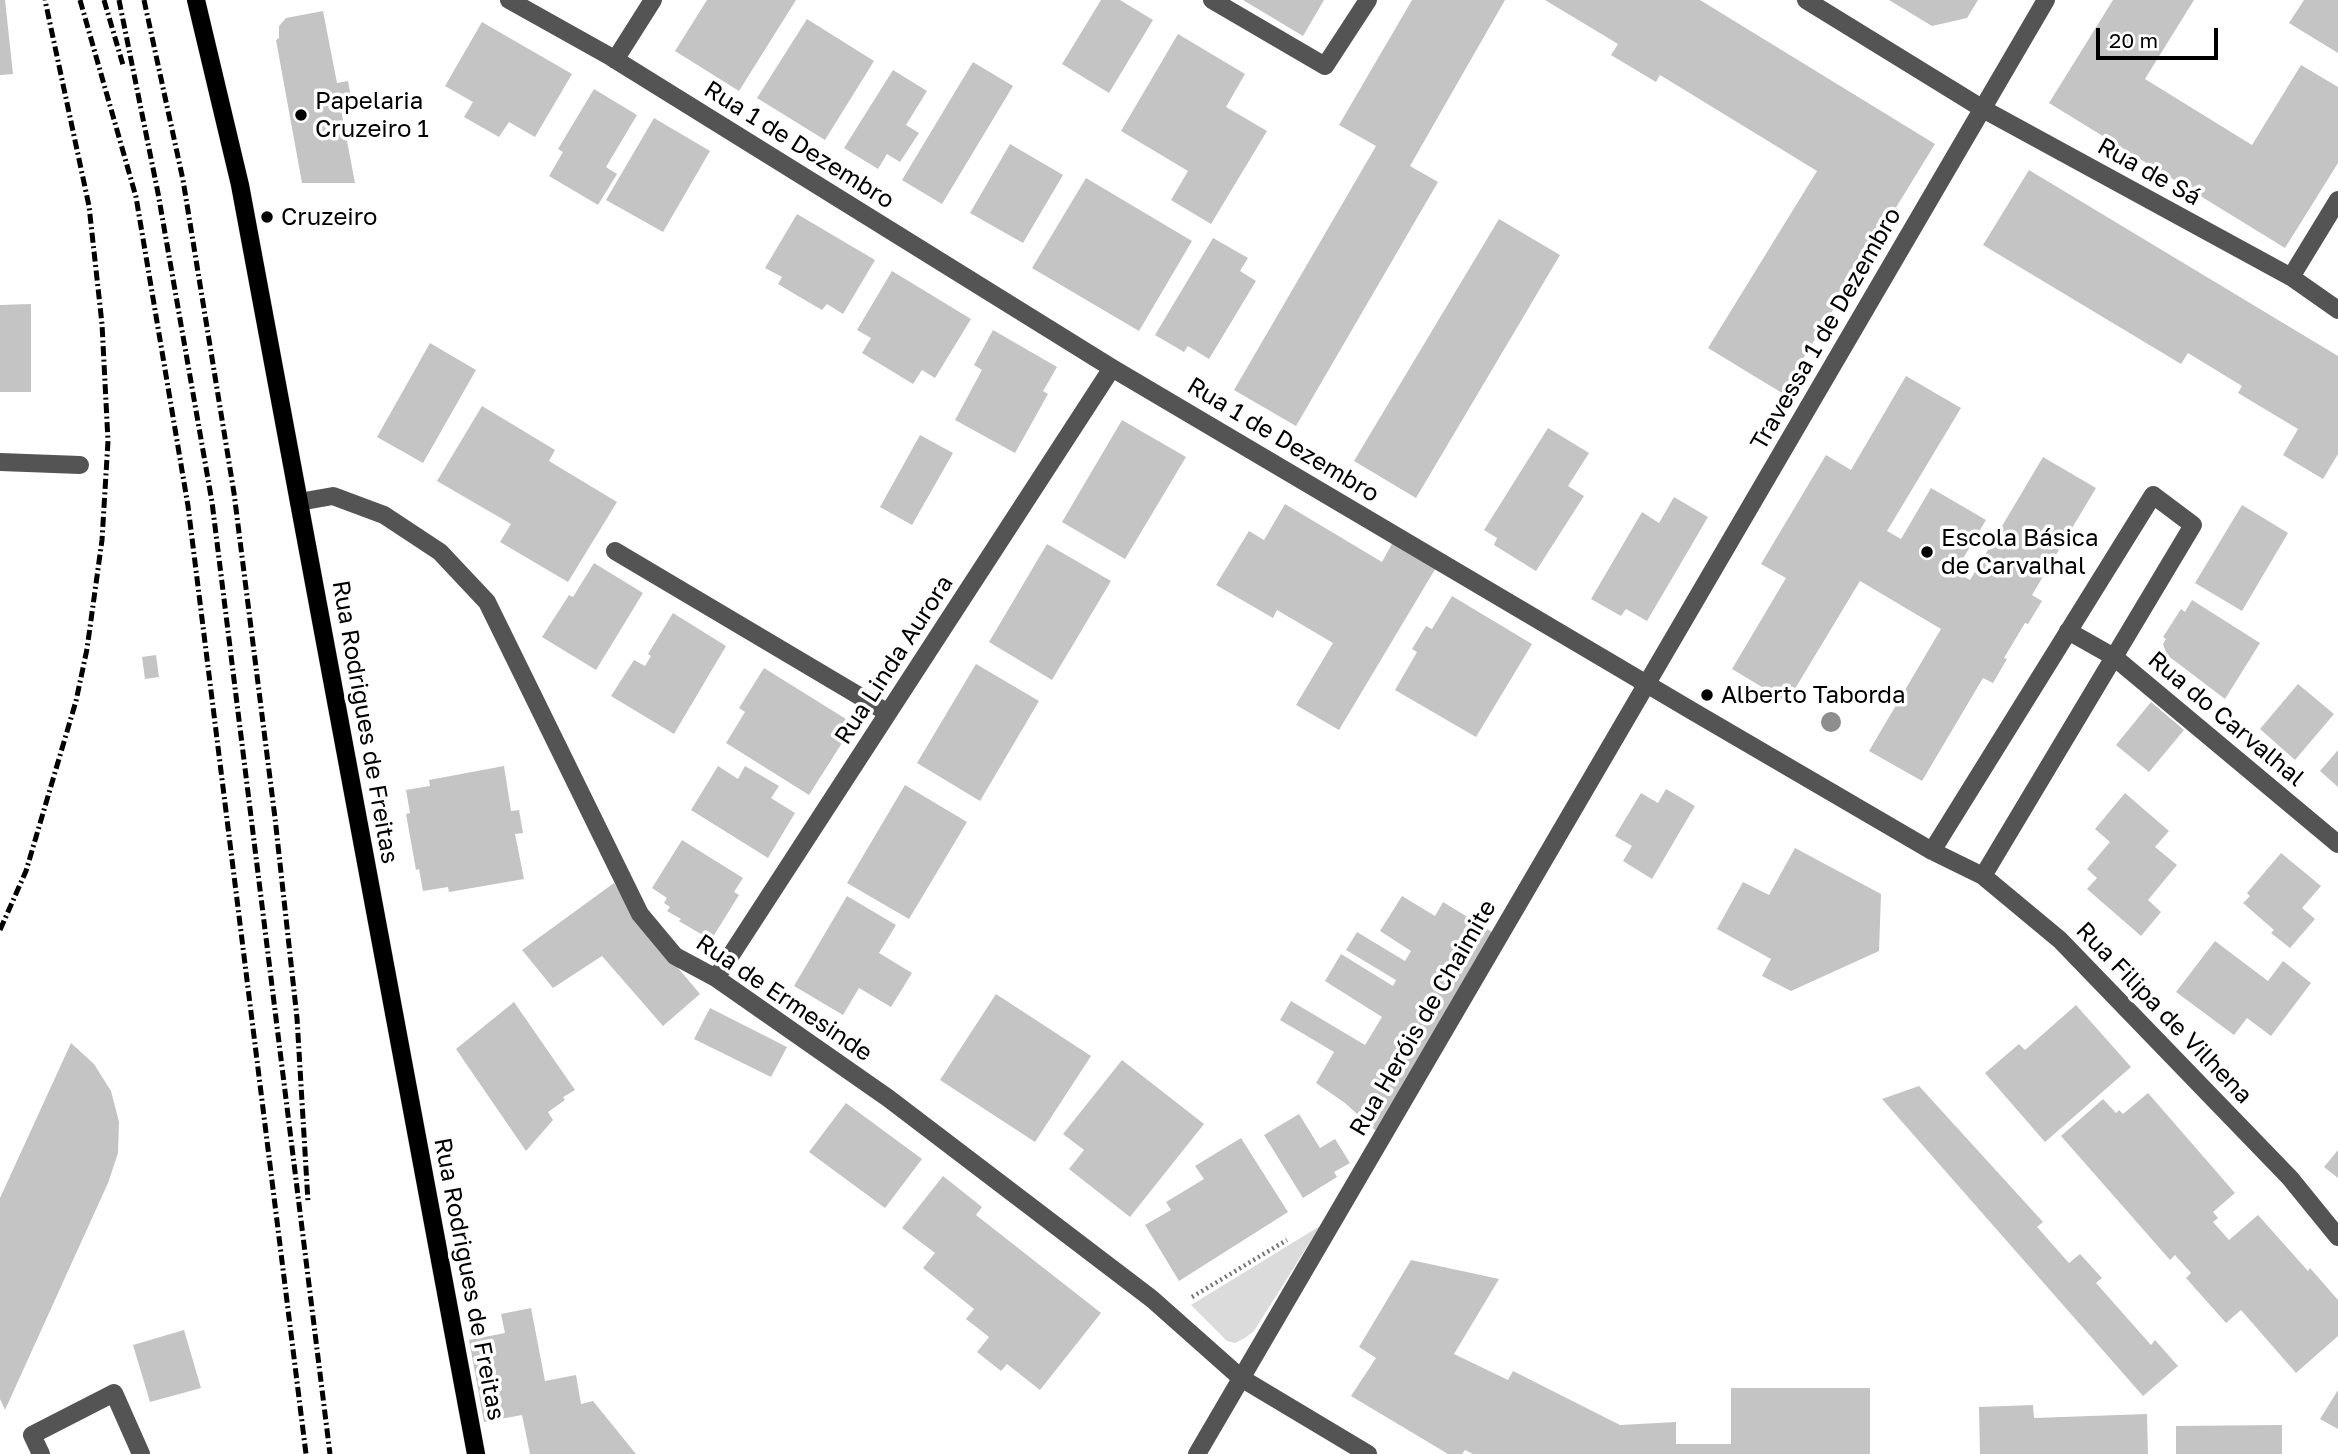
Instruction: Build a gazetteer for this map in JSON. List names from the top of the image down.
{
  "streets": {
    "main road": ["Rua Rodrigues de Freitas"],
    "street": [
      "Rua 1 de Dezembro",
      "Rua de Sá",
      "Travessa 1 de Dezembro",
      "Rua Linda Aurora",
      "Rua do Carvalhal",
      "Rua de Ermesinde",
      "Rua Filipa de Vilhena",
      "Rua Heróis de Chaimite"
    ]
  },
  "crossings": [
    ["Rua 1 de Dezembro", "Travessa 1 de Dezembro"],
    ["Rua 1 de Dezembro", "Rua Linda Aurora"],
    ["Rua 1 de Dezembro", "Rua Filipa de Vilhena"],
    ["Rua 1 de Dezembro", "Rua Heróis de Chaimite"],
    ["Rua de Sá", "Travessa 1 de Dezembro"],
    ["Travessa 1 de Dezembro", "Rua Heróis de Chaimite"],
    ["Rua Linda Aurora", "Rua de Ermesinde"],
    ["Rua Rodrigues de Freitas", "Rua de Ermesinde"],
    ["Rua de Ermesinde", "Rua Heróis de Chaimite"]
  ],
  "places": [
    "Papelaria Cruzeiro 1",
    "Cruzeiro",
    "Escola Básica de Carvalhal",
    "Alberto Taborda"
  ],
  "scale_bar": "20 m"
}
